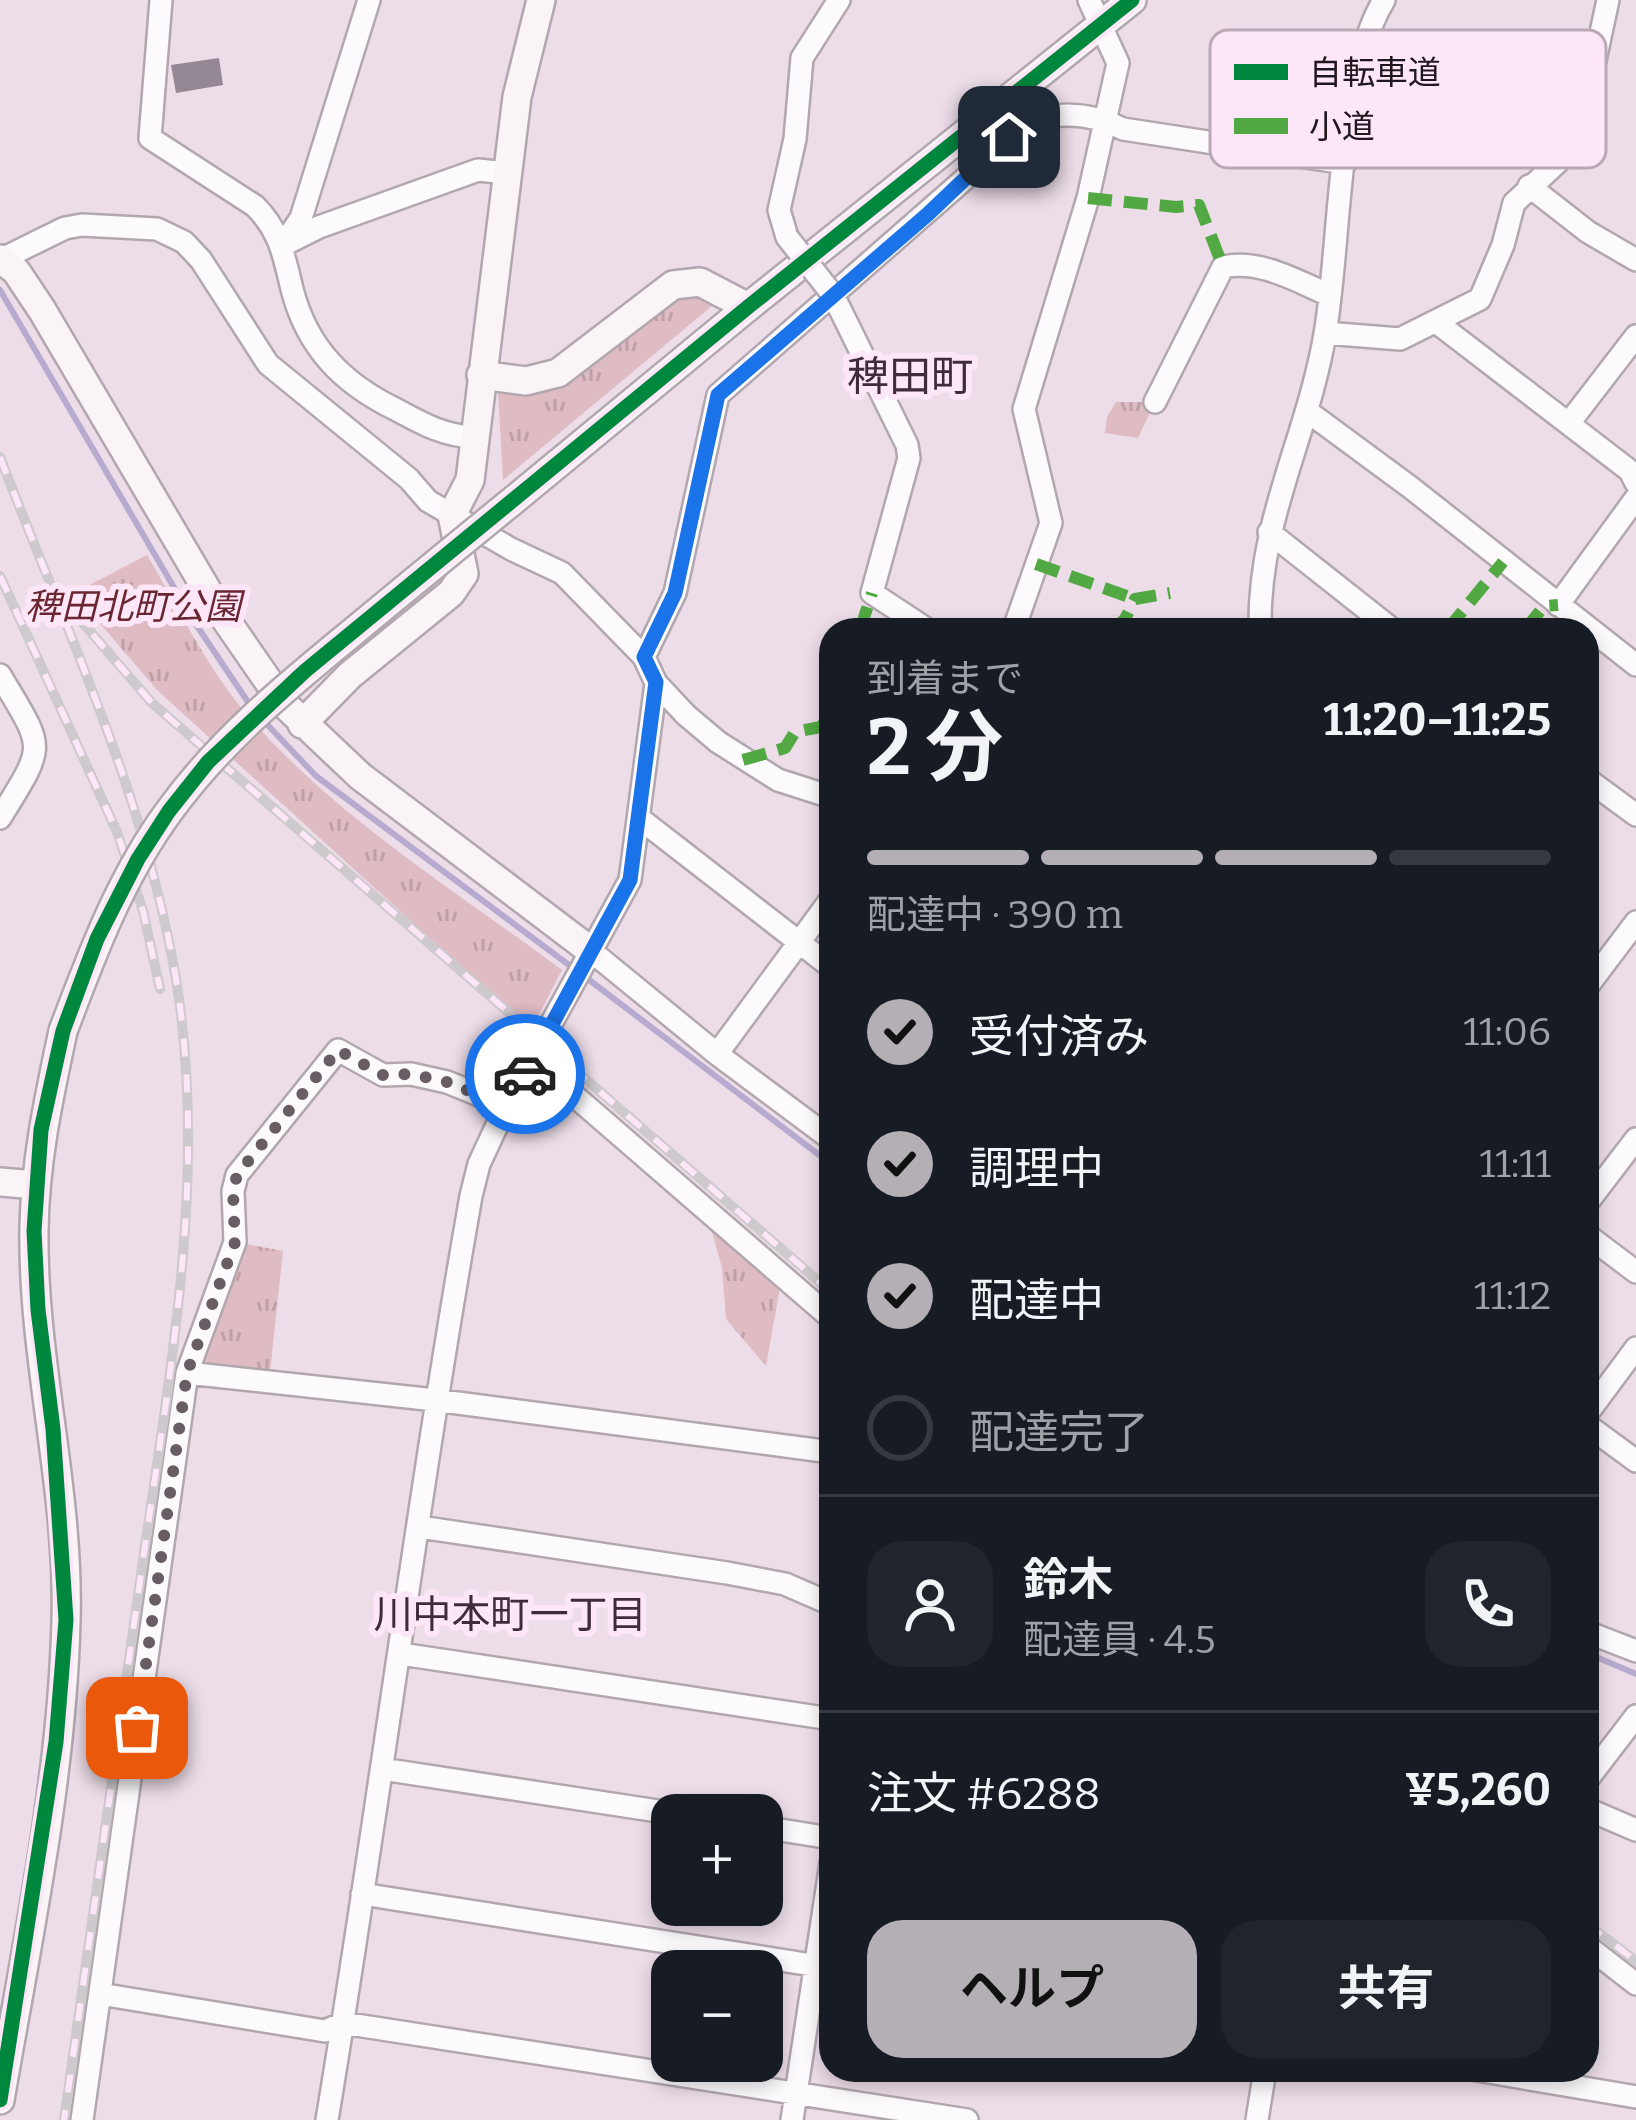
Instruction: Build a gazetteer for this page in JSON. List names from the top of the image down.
{
  "districts": ["稗田町", "川中本町一丁目"],
  "parks": ["稗田北町公園"],
  "legend": ["自転車道", "小道"],
  "page": {
    "heading": ["2 分", "到着まで", "11:20–11:25"],
    "panel": [
      "鈴木",
      "配達員 · 4.5",
      "注文 #6288",
      "¥5,260"
    ],
    "bar": "配達中 · 390 m",
    "list": [
      ["受付済み", "11:06"],
      ["調理中", "11:11"],
      ["配達中", "11:12"],
      "配達完了"
    ],
    "map_buttons": ["+", "−"],
    "buttons": ["ヘルプ", "共有"]
  }
}
